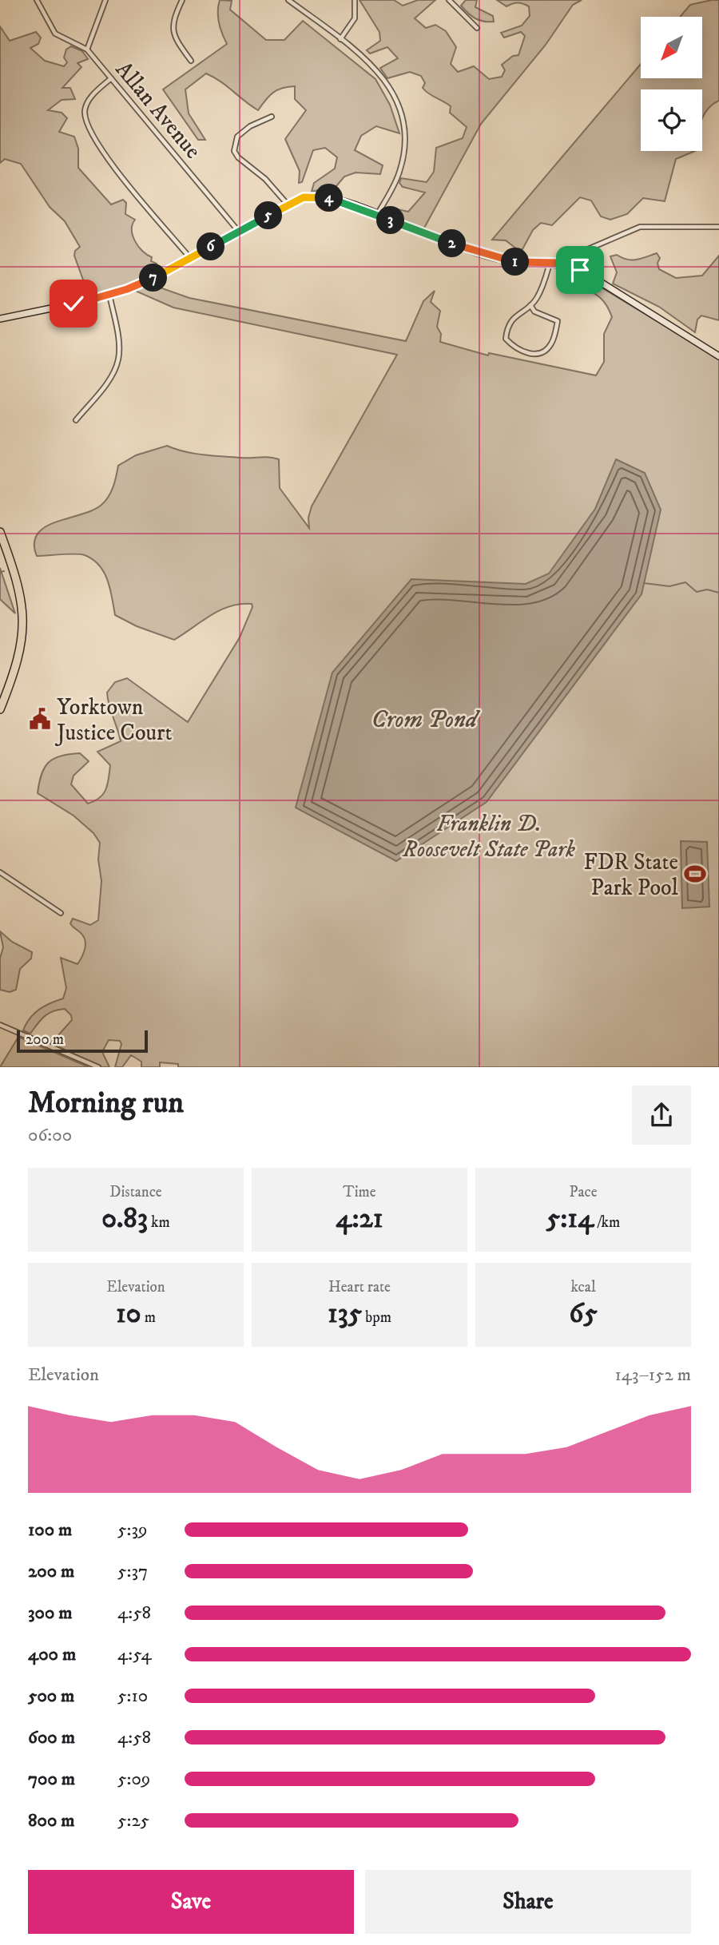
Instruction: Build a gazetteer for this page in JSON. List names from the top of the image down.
{
  "streets": {
    "street": ["Allan Avenue"]
  },
  "water": ["Crom Pond"],
  "parks": ["Franklin D. Roosevelt State Park"],
  "places": {
    "public building": ["Yorktown Justice Court"],
    "sports": ["FDR State Park Pool"]
  },
  "scale_bar": "200 m",
  "north": "bottom left",
  "page": {
    "pins": [
      "4",
      "5",
      "3",
      "2",
      "6",
      "1",
      "7"
    ],
    "scale": "200 m",
    "heading": ["Morning run", "06:00"],
    "stats": [
      ["Distance", "0.83 km"],
      ["Time", "4:21"],
      ["Pace", "5:14 /km"],
      ["Elevation", "10 m"],
      ["Heart rate", "135 bpm"],
      ["kcal", "65"]
    ],
    "chart": ["Elevation", "143–152 m"],
    "list": [
      {
        "name": "100 m",
        "note": "5:39"
      },
      {
        "name": "200 m",
        "note": "5:37"
      },
      {
        "name": "300 m",
        "note": "4:58"
      },
      {
        "name": "400 m",
        "note": "4:54"
      },
      {
        "name": "500 m",
        "note": "5:10"
      },
      {
        "name": "600 m",
        "note": "4:58"
      },
      {
        "name": "700 m",
        "note": "5:09"
      },
      {
        "name": "800 m",
        "note": "5:25"
      }
    ],
    "buttons": ["Save", "Share"]
  }
}
